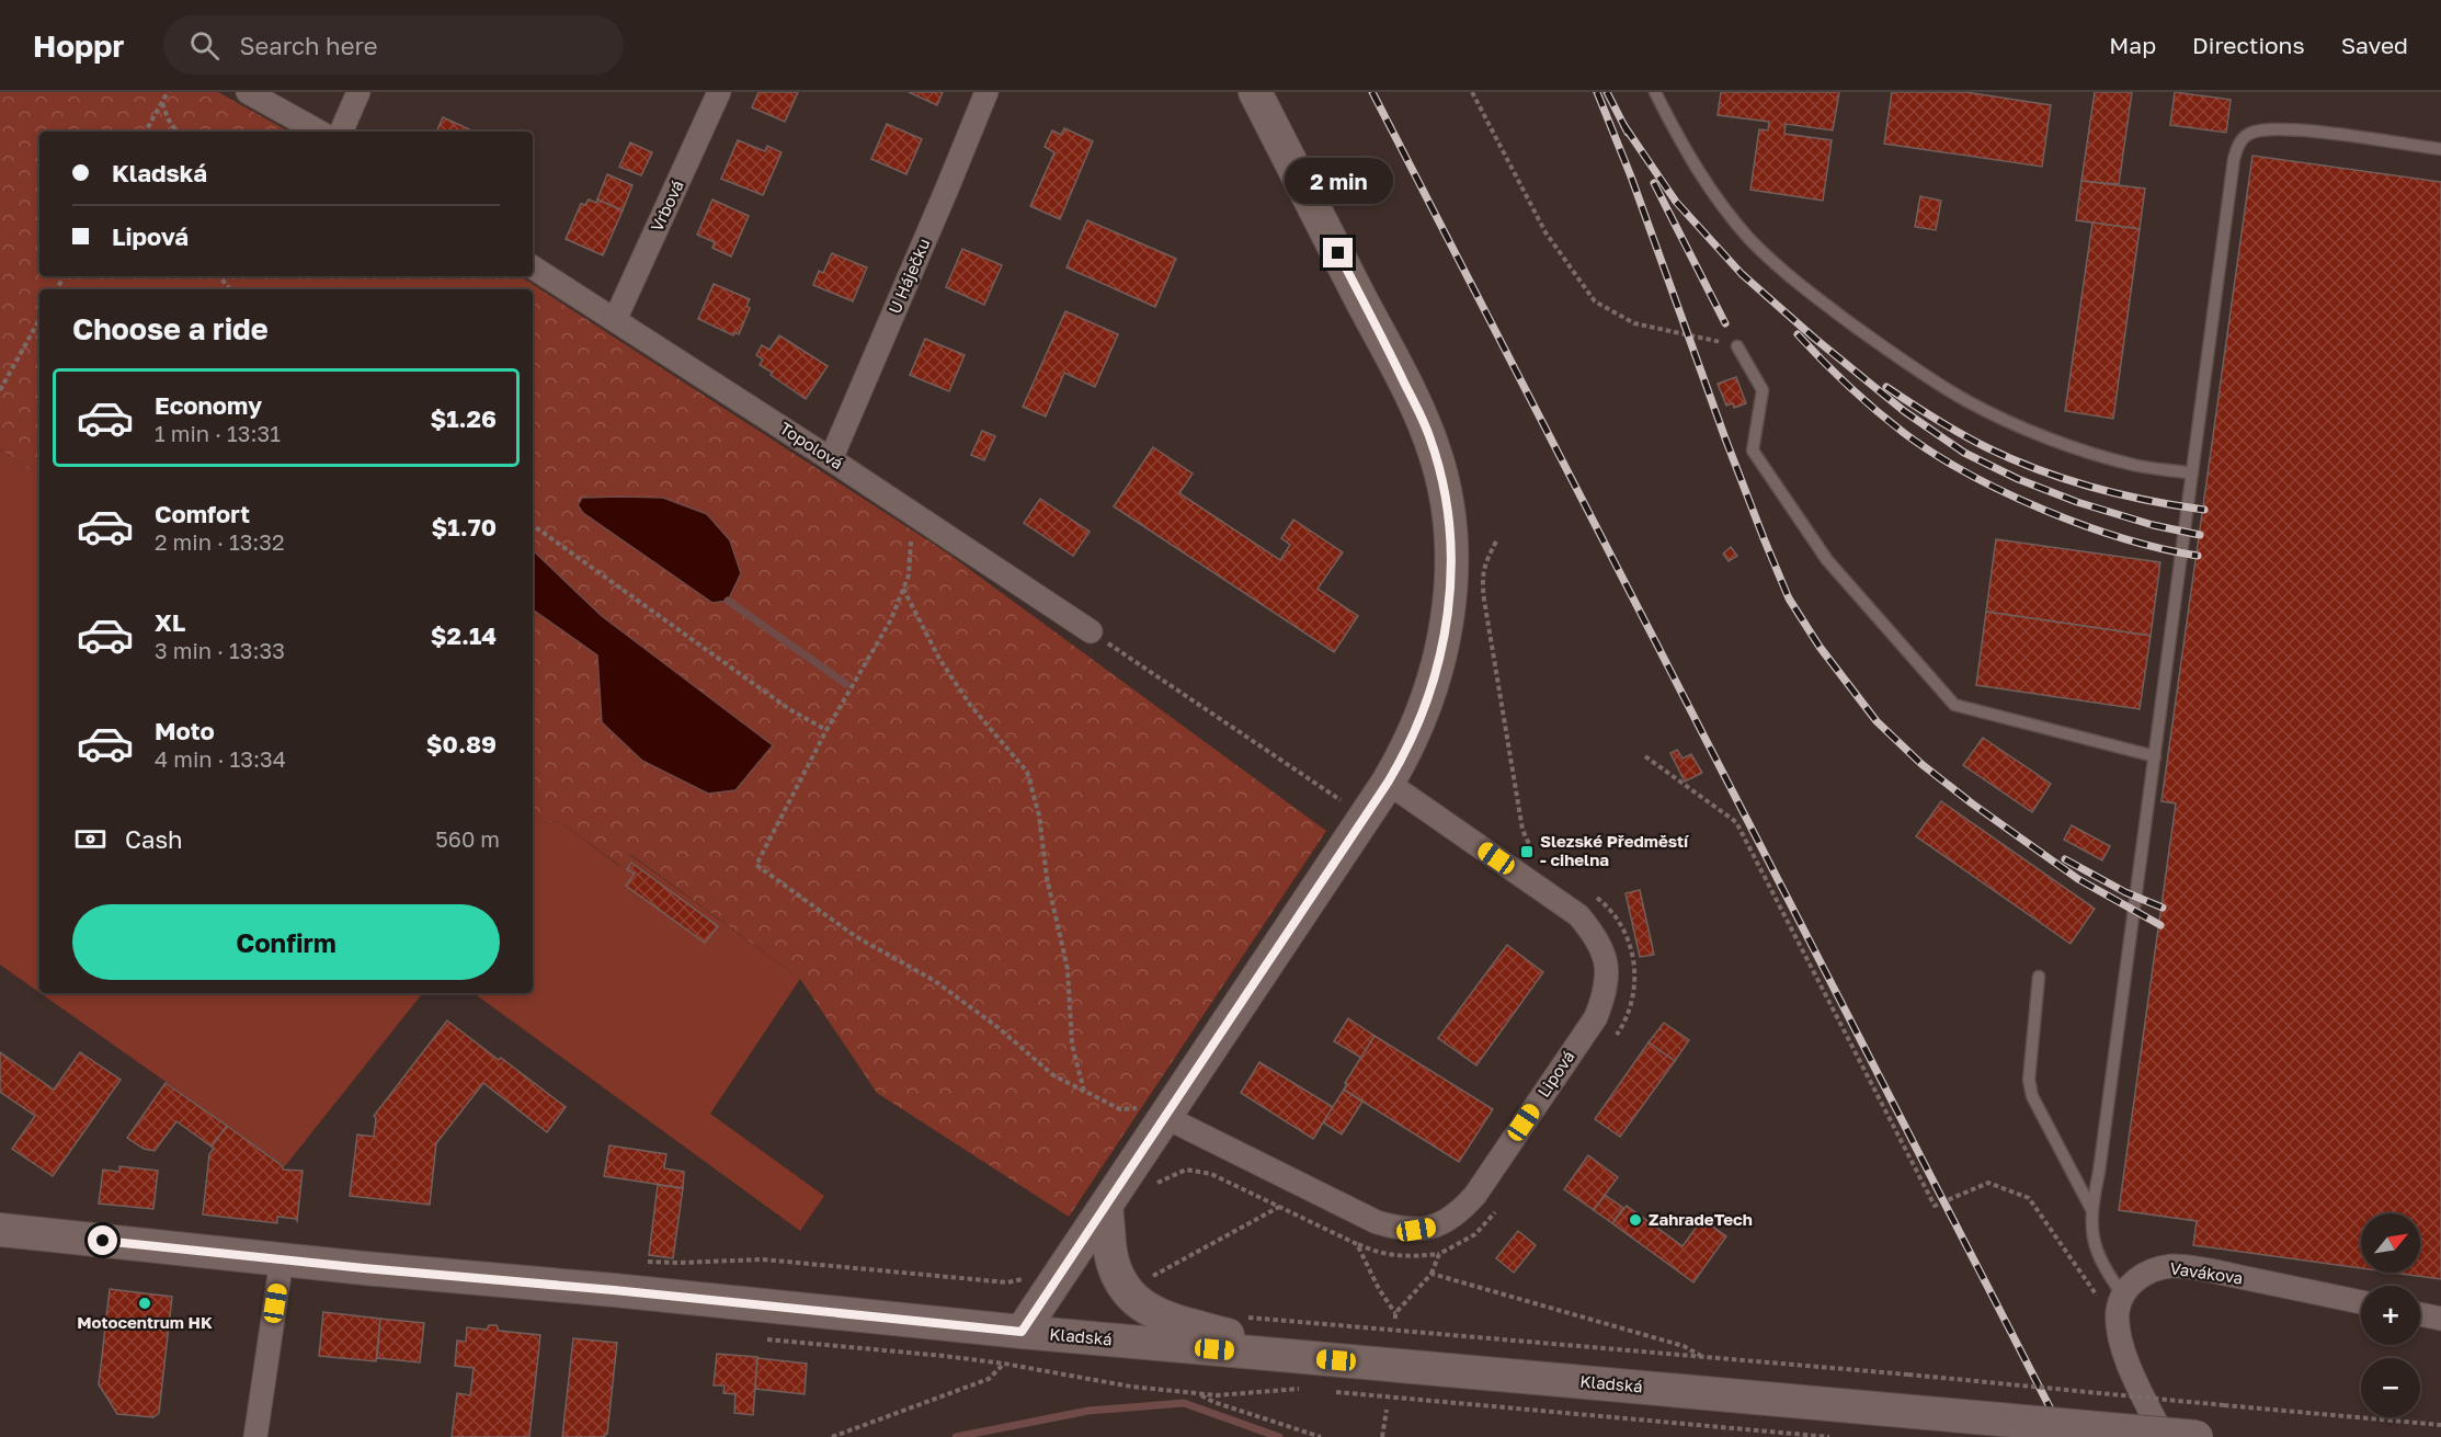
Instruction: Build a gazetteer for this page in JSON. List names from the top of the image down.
{
  "streets": {
    "main road": ["Kladská"],
    "street": [
      "Vrbová",
      "U Háječku",
      "Topolová",
      "Lipová",
      "Vavákova"
    ]
  },
  "crossings": [
    ["Vrbová", "Topolová"],
    ["U Háječku", "Topolová"]
  ],
  "places": {
    "transit": ["Slezské Předměstí - cihelna"],
    "other": ["ZahradeTech", "Motocentrum HK"]
  },
  "north": "top right",
  "page": {
    "header": "Hoppr",
    "search": "Search here",
    "nav": ["Map", "Directions", "Saved"],
    "banner": ["Kladská", "Lipová"],
    "bubble": "2 min",
    "heading": "Choose a ride",
    "list": [
      {
        "name": "Economy",
        "note": "1 min · 13:31",
        "value": "$1.26"
      },
      {
        "name": "Comfort",
        "note": "2 min · 13:32",
        "value": "$1.70"
      },
      {
        "name": "XL",
        "note": "3 min · 13:33",
        "value": "$2.14"
      },
      {
        "name": "Moto",
        "note": "4 min · 13:34",
        "value": "$0.89"
      }
    ],
    "pay": ["Cash", "560 m"],
    "buttons": "Confirm",
    "map_buttons": ["+", "−"]
  }
}
